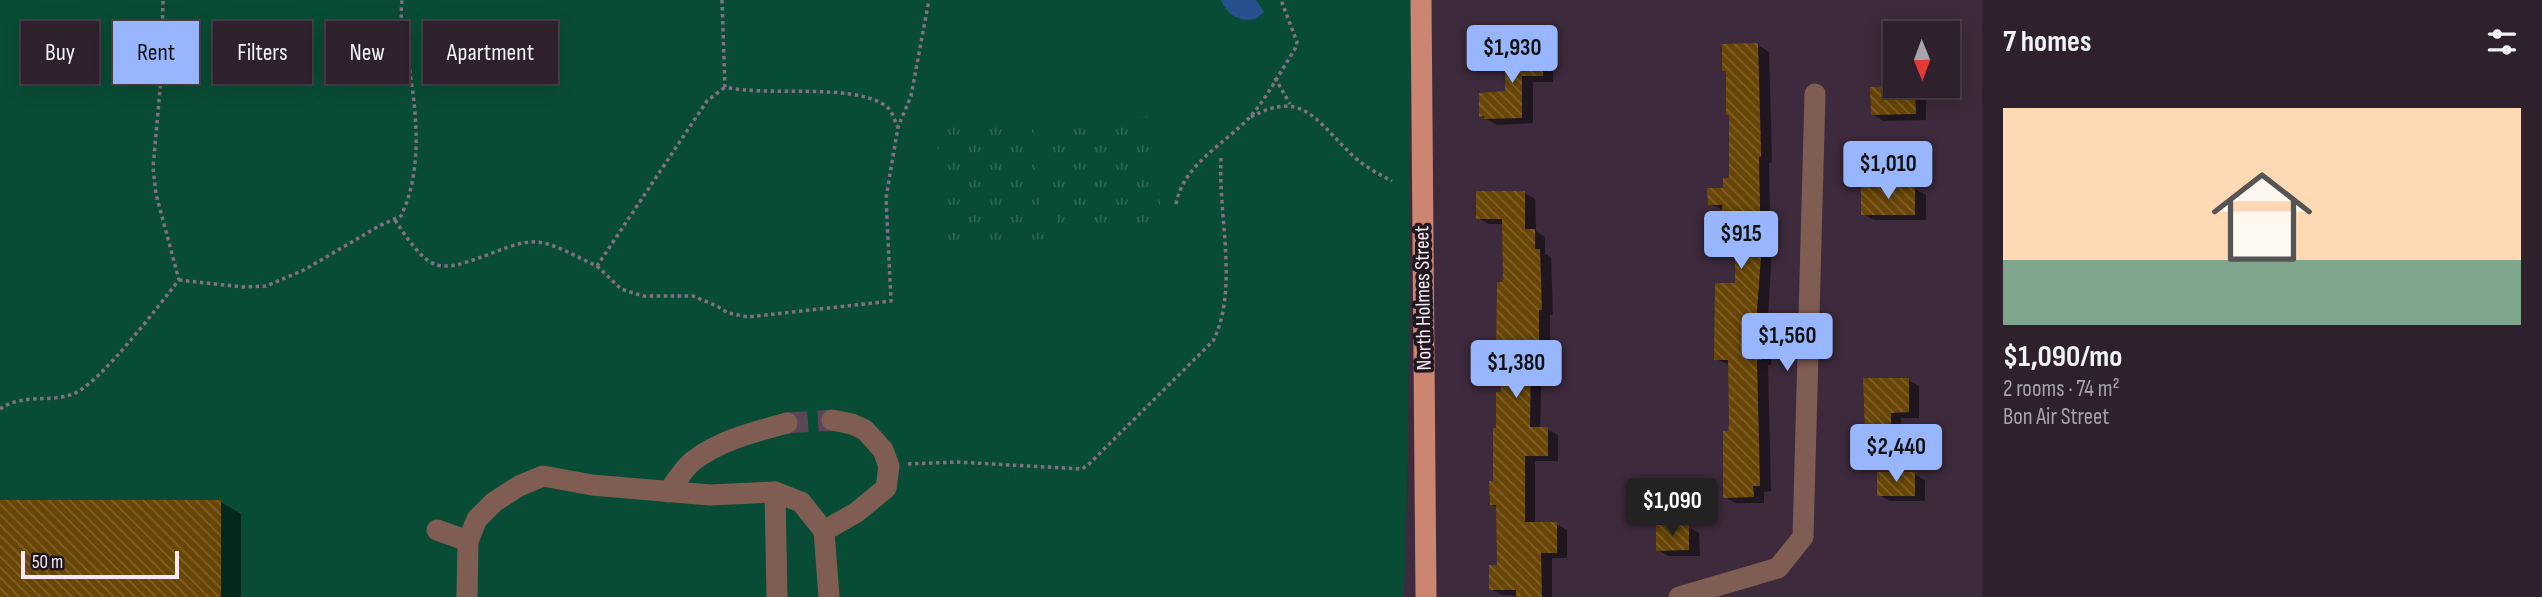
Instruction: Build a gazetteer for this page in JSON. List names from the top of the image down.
{
  "streets": {
    "main road": ["North Holmes Street"]
  },
  "scale_bar": "50 m",
  "north": "bottom",
  "page": {
    "heading": "7 homes",
    "chip": [
      "Buy",
      "Rent",
      "Filters",
      "New",
      "Apartment"
    ],
    "price": [
      "$1,930",
      "$1,010",
      "$915",
      "$1,560",
      "$1,380",
      "$2,440",
      "$1,090"
    ],
    "list": [
      {
        "name": "$1,090/mo",
        "note": "2 rooms · 74 m² · Bon Air Street"
      }
    ],
    "scale": "50 m"
  }
}
